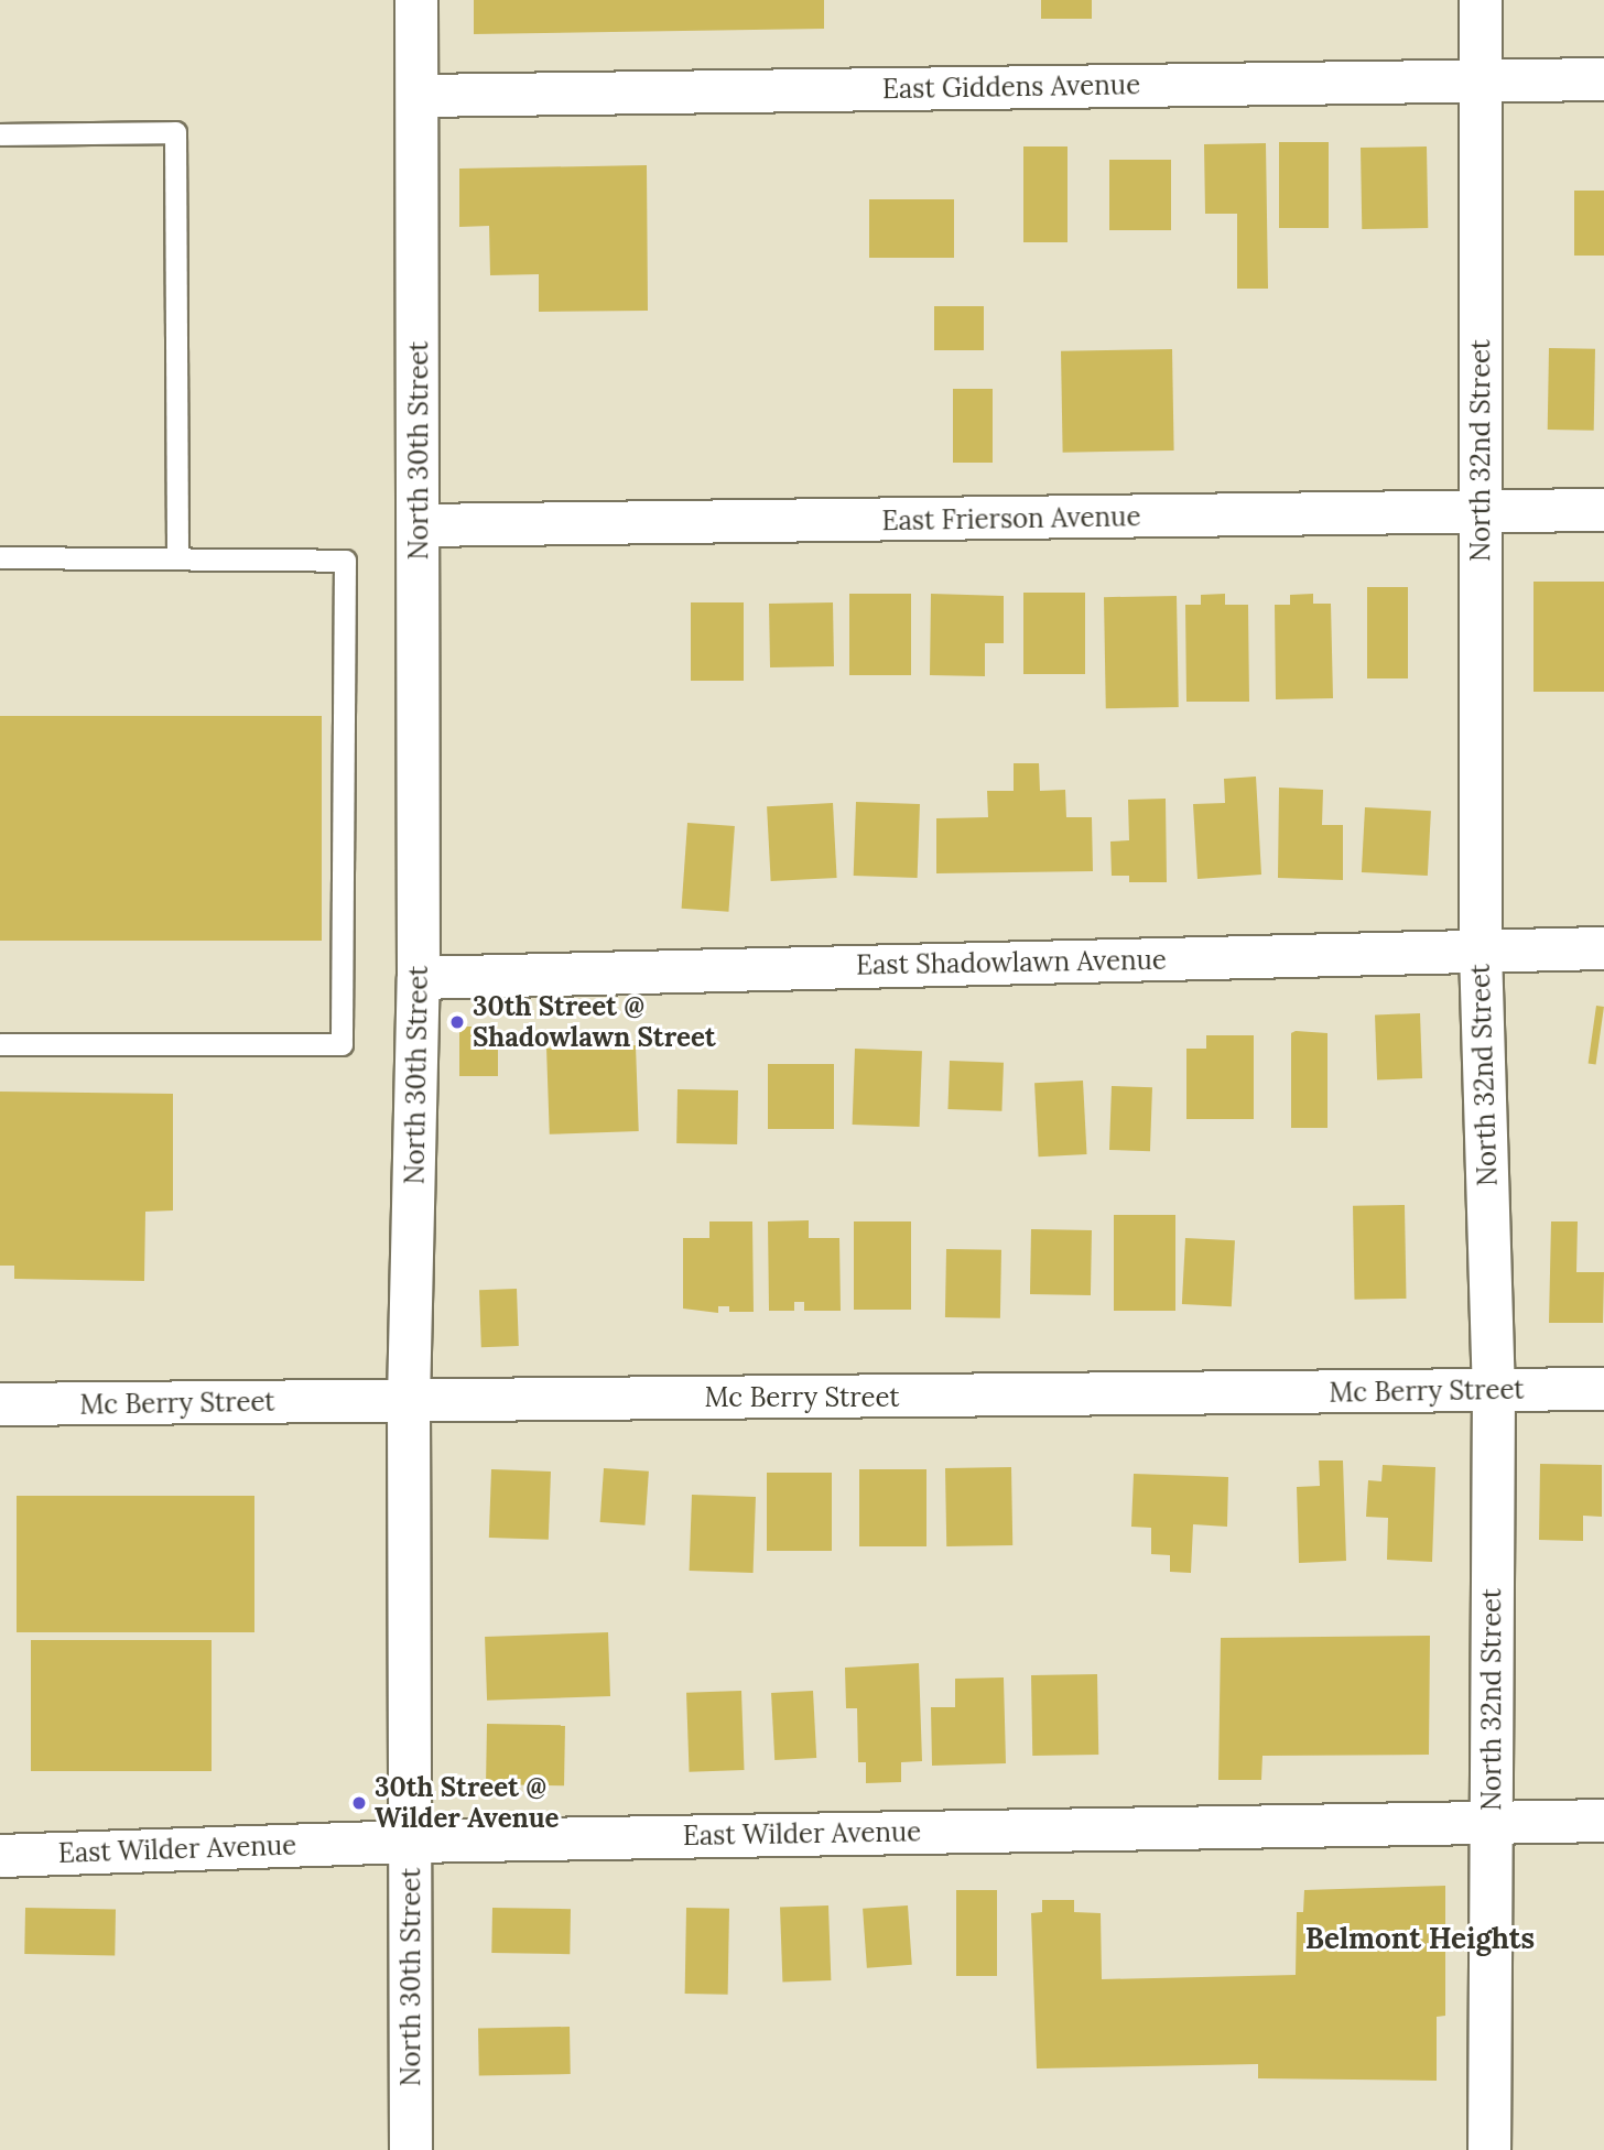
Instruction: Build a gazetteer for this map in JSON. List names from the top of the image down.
{
  "streets": {
    "street": [
      "East Giddens Avenue",
      "North 30th Street",
      "North 32nd Street",
      "East Frierson Avenue",
      "East Shadowlawn Avenue",
      "Mc Berry Street",
      "East Wilder Avenue"
    ]
  },
  "crossings": [
    ["East Giddens Avenue", "North 30th Street"],
    ["East Giddens Avenue", "North 32nd Street"],
    ["North 30th Street", "East Frierson Avenue"],
    ["North 30th Street", "East Shadowlawn Avenue"],
    ["North 30th Street", "Mc Berry Street"],
    ["North 30th Street", "East Wilder Avenue"],
    ["North 32nd Street", "East Frierson Avenue"],
    ["North 32nd Street", "East Shadowlawn Avenue"],
    ["North 32nd Street", "Mc Berry Street"],
    ["North 32nd Street", "East Wilder Avenue"]
  ],
  "districts": ["Belmont Heights"],
  "places": ["30th Street @ Shadowlawn Street", "30th Street @ Wilder Avenue"]
}
